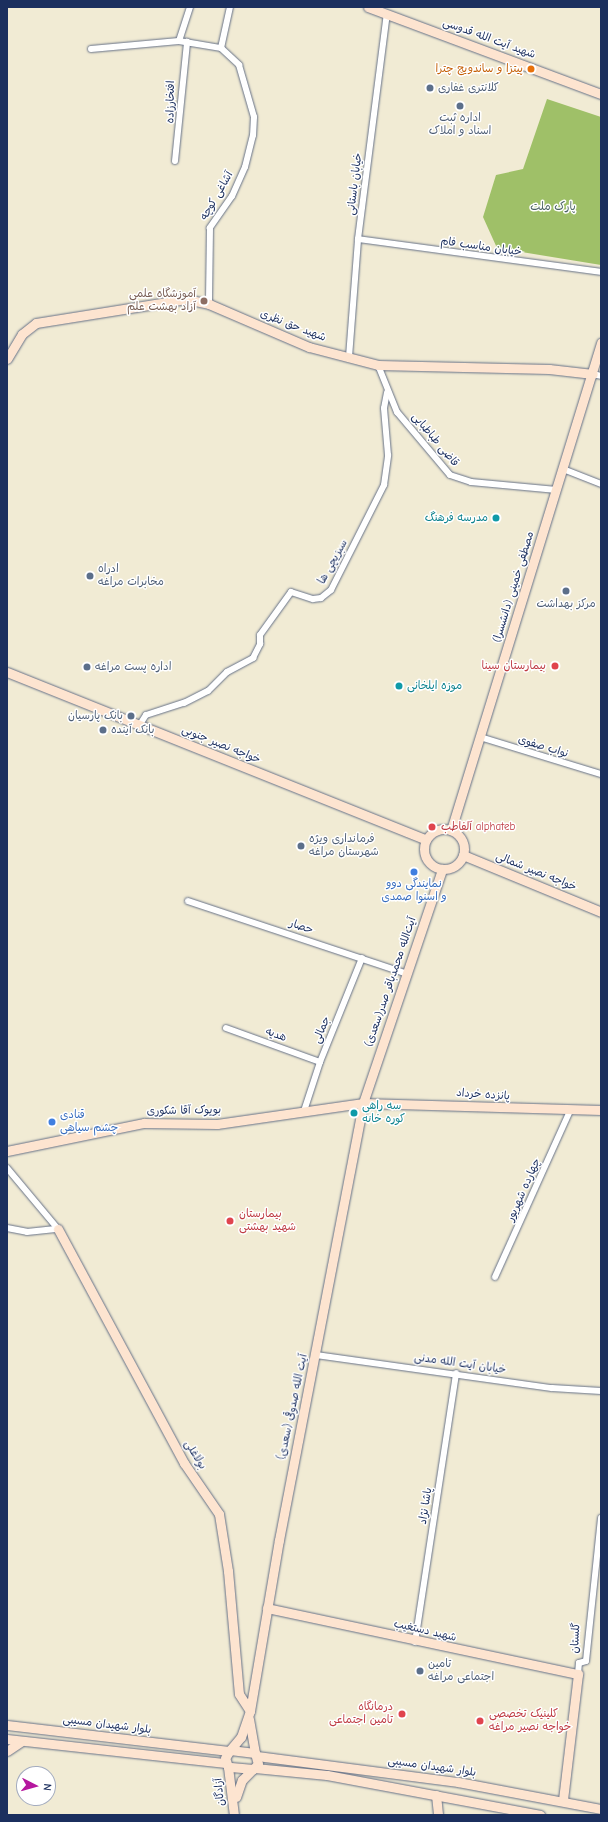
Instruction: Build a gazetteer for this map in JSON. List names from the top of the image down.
{
  "streets": {
    "street": [
      "شهید آیت الله قدوسی",
      "افتخارزاده",
      "خیابان باستانی",
      "آشاغی کوچه",
      "خیابان مناسب فام",
      "شهید حق نظری",
      "قاضی طباطبایی",
      "سبزیچی ها",
      "مصطفی خمینی (دانشسرا)",
      "خواجه نصیر جنوبی",
      "نواب صفوی",
      "خواجه نصیر شمالی",
      "حصار",
      "آیت‌الله محمدباقر صدر(سعدی)",
      "جمالی",
      "هدیه",
      "پانزده خرداد",
      "بویوک آقا شکوری",
      "چهارده شهریور",
      "خیابان آیت الله مدنی",
      "آیت الله صدوقی (سعدی)",
      "بولاغلی",
      "پاشا نژاد",
      "شهید دستغیب",
      "گلستان",
      "بلوار شهیدان مسیبی",
      "آزادگان"
    ]
  },
  "crossings": [
    ["شهید آیت الله قدوسی", "خیابان باستانی"],
    ["خیابان باستانی", "خیابان مناسب فام"],
    ["خیابان باستانی", "شهید حق نظری"],
    ["آشاغی کوچه", "شهید حق نظری"],
    ["شهید حق نظری", "قاضی طباطبایی"],
    ["شهید حق نظری", "مصطفی خمینی (دانشسرا)"],
    ["قاضی طباطبایی", "سبزیچی ها"],
    ["قاضی طباطبایی", "مصطفی خمینی (دانشسرا)"],
    ["سبزیچی ها", "خواجه نصیر جنوبی"],
    ["مصطفی خمینی (دانشسرا)", "خواجه نصیر جنوبی"],
    ["مصطفی خمینی (دانشسرا)", "نواب صفوی"],
    ["مصطفی خمینی (دانشسرا)", "خواجه نصیر شمالی"],
    ["مصطفی خمینی (دانشسرا)", "آیت‌الله محمدباقر صدر(سعدی)"],
    ["خواجه نصیر جنوبی", "خواجه نصیر شمالی"],
    ["خواجه نصیر جنوبی", "آیت‌الله محمدباقر صدر(سعدی)"],
    ["خواجه نصیر شمالی", "آیت‌الله محمدباقر صدر(سعدی)"],
    ["حصار", "آیت‌الله محمدباقر صدر(سعدی)"],
    ["حصار", "جمالی"],
    ["آیت‌الله محمدباقر صدر(سعدی)", "پانزده خرداد"],
    ["آیت‌الله محمدباقر صدر(سعدی)", "بویوک آقا شکوری"],
    ["آیت‌الله محمدباقر صدر(سعدی)", "آیت الله صدوقی (سعدی)"],
    ["جمالی", "هدیه"],
    ["جمالی", "بویوک آقا شکوری"],
    ["پانزده خرداد", "بویوک آقا شکوری"],
    ["پانزده خرداد", "چهارده شهریور"],
    ["پانزده خرداد", "آیت الله صدوقی (سعدی)"],
    ["بویوک آقا شکوری", "آیت الله صدوقی (سعدی)"],
    ["خیابان آیت الله مدنی", "آیت الله صدوقی (سعدی)"],
    ["خیابان آیت الله مدنی", "پاشا نژاد"],
    ["آیت الله صدوقی (سعدی)", "بولاغلی"],
    ["آیت الله صدوقی (سعدی)", "شهید دستغیب"],
    ["پاشا نژاد", "شهید دستغیب"],
    ["شهید دستغیب", "گلستان"],
    ["گلستان", "بلوار شهیدان مسیبی"],
    ["بلوار شهیدان مسیبی", "آزادگان"]
  ],
  "parks": ["پارک ملت"],
  "places": [
    "پیتزا و ساندویچ چترا",
    "کلانتری غفاری",
    "اداره ثبت اسناد و املاک",
    "آموزشگاه علمی آزاد بهشت علم",
    "مدرسه فرهنگ",
    "ادراه مخابرات مراغه",
    "مرکز بهداشت",
    "بیمارستان سینا",
    "اداره پست مراغه",
    "موزه ایلخانی",
    "بانک پارسیان",
    "بانک آینده",
    "آلفاطب alphateb",
    "فرمانداری ویژه شهرستان مراغه",
    "نمایندگی دوو و اسنوا صمدی",
    "سه راهی کوره خانه",
    "قنادی چشم سیاهی",
    "بیمارستان شهید بهشتی",
    "تامین اجتماعی مراغه",
    "درمانگاه تامین اجتماعی",
    "کلینیک تخصصی خواجه نصیر مراغه"
  ],
  "north": "right"
}
